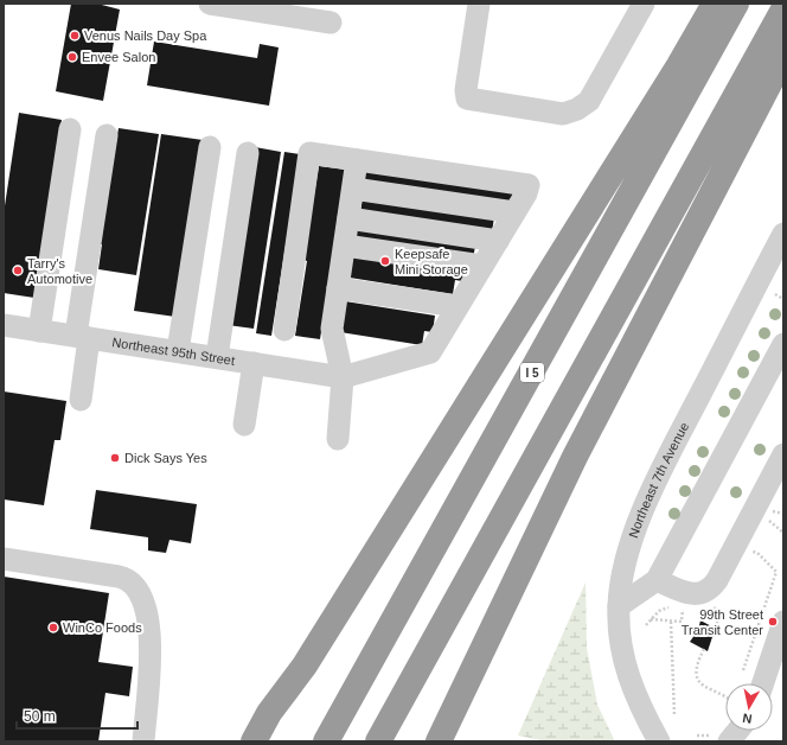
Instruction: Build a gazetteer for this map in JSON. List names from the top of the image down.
{
  "streets": {
    "highway": ["I 5"],
    "street": ["Northeast 95th Street", "Northeast 7th Avenue"]
  },
  "places": [
    "Venus Nails Day Spa",
    "Envee Salon",
    "Keepsafe Mini Storage",
    "Tarry's Automotive",
    "Dick Says Yes",
    "99th Street Transit Center",
    "WinCo Foods"
  ],
  "scale_bar": "50 m",
  "north": "bottom"
}
